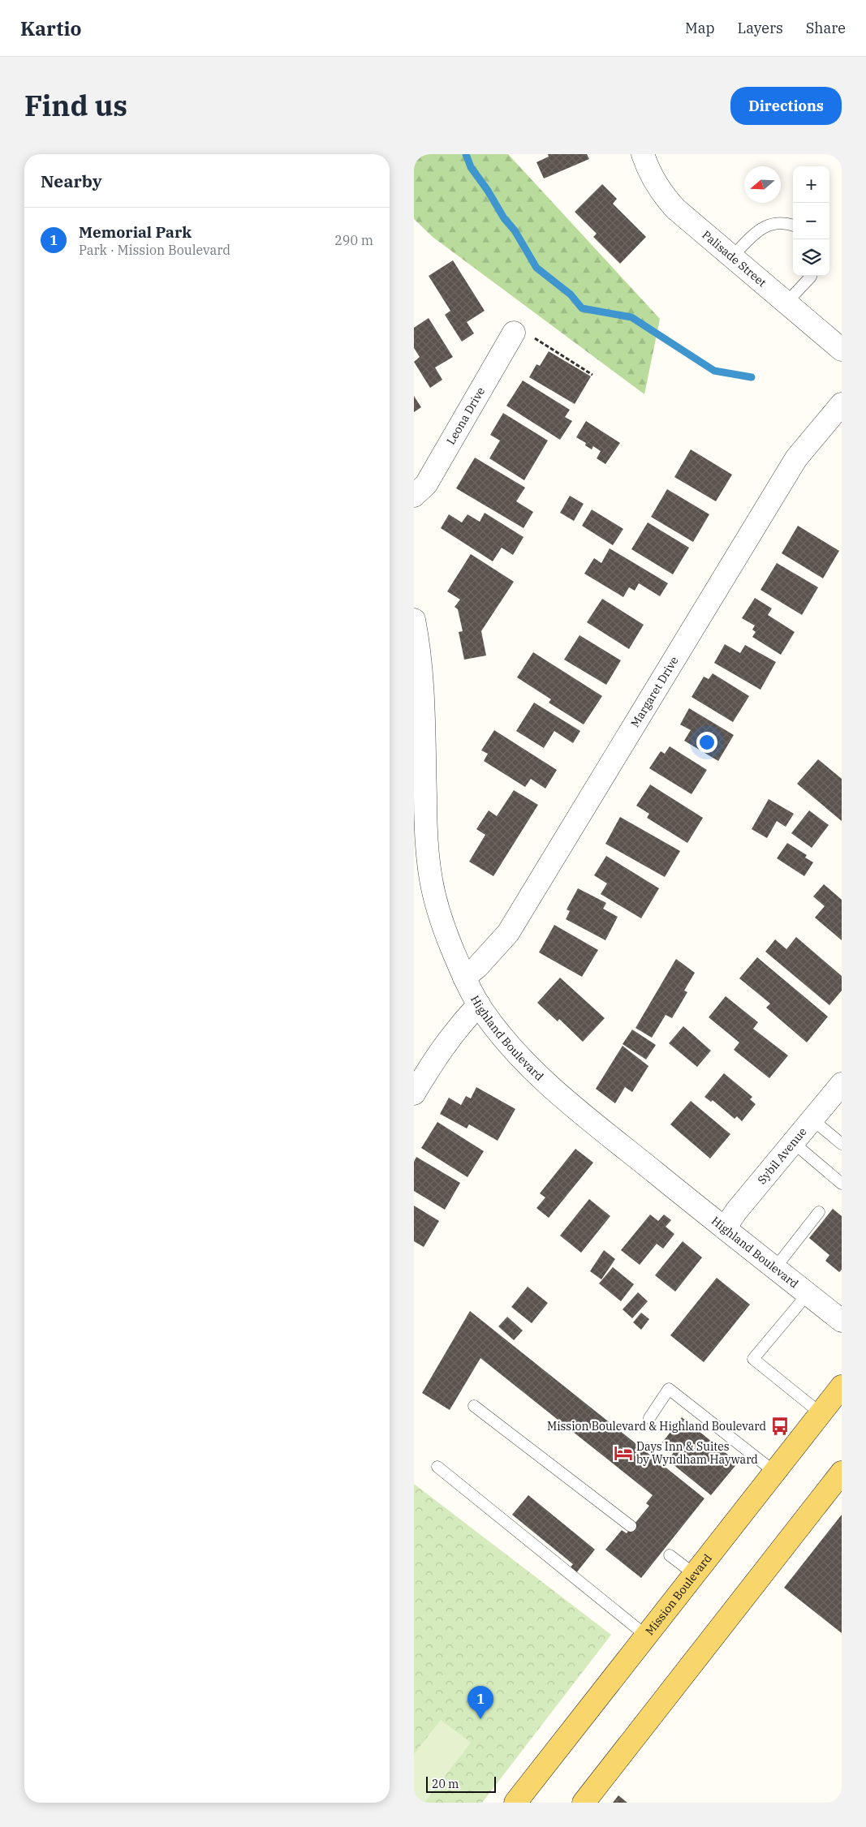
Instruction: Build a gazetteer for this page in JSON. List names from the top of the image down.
{
  "streets": {
    "main road": ["Mission Boulevard"],
    "street": [
      "Palisade Street",
      "Leona Drive",
      "Margaret Drive",
      "Highland Boulevard",
      "Sybil Avenue"
    ]
  },
  "crossings": [
    ["Margaret Drive", "Highland Boulevard"],
    ["Highland Boulevard", "Sybil Avenue"]
  ],
  "places": {
    "bus stop": ["Mission Boulevard & Highland Boulevard"],
    "hotel": ["Days Inn & Suites by Wyndham Hayward"]
  },
  "scale_bar": "20 m",
  "north": "left",
  "page": {
    "header": "Kartio",
    "nav": ["Map", "Layers", "Share"],
    "title": "Find us",
    "buttons": "Directions",
    "heading": "Nearby",
    "map_buttons": ["+", "−"],
    "list": [
      {
        "mark": "1",
        "name": "Memorial Park",
        "note": "Park · Mission Boulevard",
        "value": "290 m"
      }
    ],
    "pins": "1",
    "scale": "20 m"
  }
}
